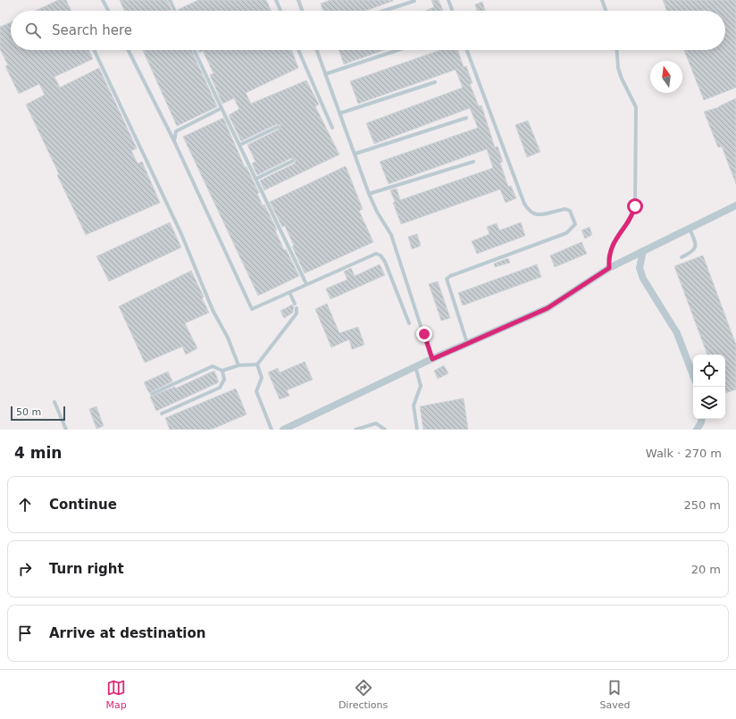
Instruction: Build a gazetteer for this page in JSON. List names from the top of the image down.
{
  "scale_bar": "50 m",
  "north": "top",
  "page": {
    "search": "Search here",
    "scale": "50 m",
    "heading": ["4 min", "Walk · 270 m"],
    "list": [
      ["Continue", "250 m"],
      ["Turn right", "20 m"],
      "Arrive at destination"
    ],
    "nav": ["Map", "Directions", "Saved"]
  }
}
